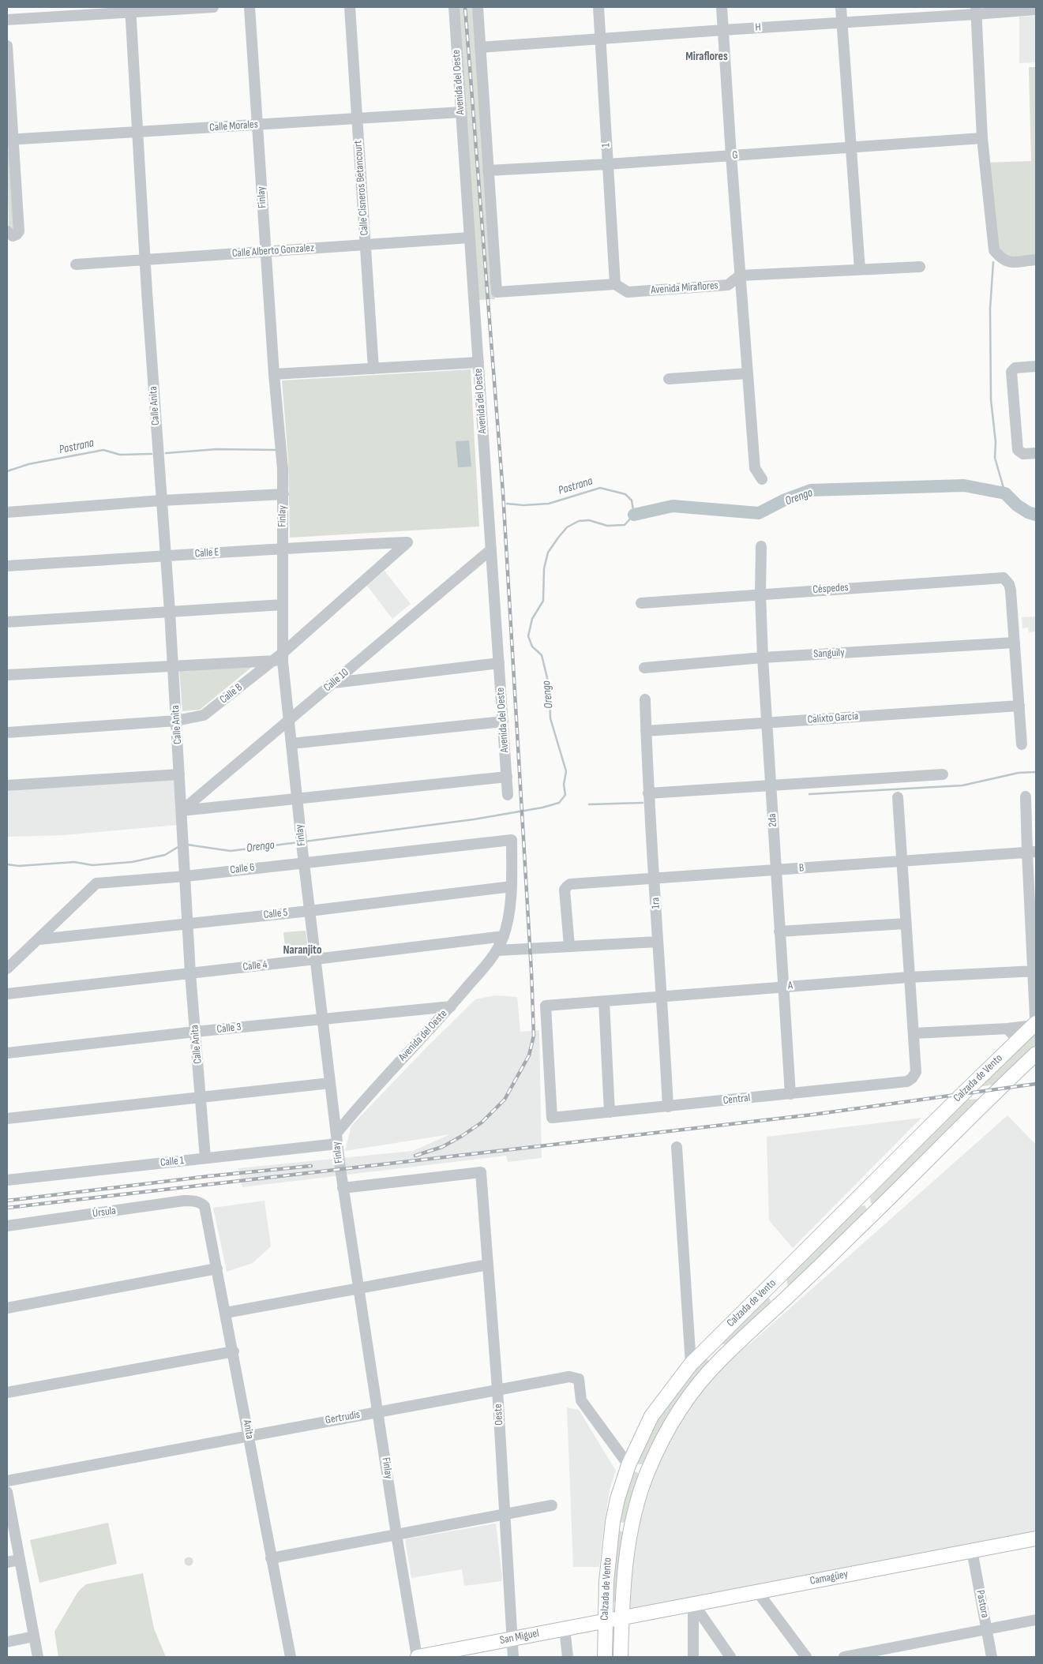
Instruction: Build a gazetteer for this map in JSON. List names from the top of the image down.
{
  "streets": {
    "main road": ["Calzada de Vento", "Camagüey", "San Miguel"],
    "street": [
      "H",
      "Avenida del Oeste",
      "Calle Morales",
      "1",
      "G",
      "Calle Cisneros Betancourt",
      "Finlay",
      "Calle Alberto Gonzalez",
      "Avenida Miraflores",
      "Calle Anita",
      "Calle E",
      "Céspedes",
      "Sanguily",
      "Calle 10",
      "Calle B",
      "Calixto García",
      "2da",
      "B",
      "Calle 6",
      "1ra",
      "Calle 5",
      "Calle 4",
      "A",
      "Calle 3",
      "Central",
      "Calle 1",
      "Úrsula",
      "Oeste",
      "Gertrudis",
      "Anita",
      "Pastora"
    ]
  },
  "crossings": [
    ["H", "1"],
    ["Avenida del Oeste", "Calle Morales"],
    ["Avenida del Oeste", "Finlay"],
    ["Avenida del Oeste", "Calle Alberto Gonzalez"],
    ["Avenida del Oeste", "Calle 10"],
    ["Avenida del Oeste", "Calle 6"],
    ["Avenida del Oeste", "Calle 5"],
    ["Avenida del Oeste", "Calle 4"],
    ["Avenida del Oeste", "Calle 3"],
    ["Avenida del Oeste", "Calle 1"],
    ["Calle Morales", "Calle Cisneros Betancourt"],
    ["Calle Morales", "Finlay"],
    ["Calle Morales", "Calle Anita"],
    ["1", "G"],
    ["1", "Avenida Miraflores"],
    ["G", "Avenida Miraflores"],
    ["Calle Cisneros Betancourt", "Calle Alberto Gonzalez"],
    ["Finlay", "Calle Alberto Gonzalez"],
    ["Finlay", "Calle E"],
    ["Finlay", "Calle 10"],
    ["Finlay", "Calle B"],
    ["Finlay", "Calle 6"],
    ["Finlay", "Calle 5"],
    ["Finlay", "Calle 4"],
    ["Finlay", "Calle 3"],
    ["Finlay", "Calle 1"],
    ["Finlay", "Oeste"],
    ["Finlay", "Gertrudis"],
    ["Finlay", "San Miguel"],
    ["Calle Alberto Gonzalez", "Calle Anita"],
    ["Calle Anita", "Calle E"],
    ["Calle Anita", "Calle 10"],
    ["Calle Anita", "Calle B"],
    ["Calle Anita", "Calle 6"],
    ["Calle Anita", "Calle 5"],
    ["Calle Anita", "Calle 4"],
    ["Calle Anita", "Calle 3"],
    ["Calle Anita", "Calle 1"],
    ["Calle E", "Calle B"],
    ["Céspedes", "Sanguily"],
    ["Céspedes", "2da"],
    ["Sanguily", "2da"],
    ["Calixto García", "2da"],
    ["Calixto García", "1ra"],
    ["2da", "B"],
    ["2da", "A"],
    ["2da", "Central"],
    ["B", "1ra"],
    ["Calle 6", "Calle 5"],
    ["1ra", "A"],
    ["1ra", "Central"],
    ["A", "Central"],
    ["Calzada de Vento", "Gertrudis"],
    ["Calzada de Vento", "Camagüey"],
    ["Calzada de Vento", "San Miguel"],
    ["Úrsula", "Anita"],
    ["Oeste", "Gertrudis"],
    ["Oeste", "San Miguel"],
    ["Gertrudis", "Anita"],
    ["Camagüey", "Pastora"],
    ["Camagüey", "San Miguel"]
  ],
  "districts": ["Miraflores", "Naranjito"],
  "water": ["Pastrana", "Orengo"]
}
